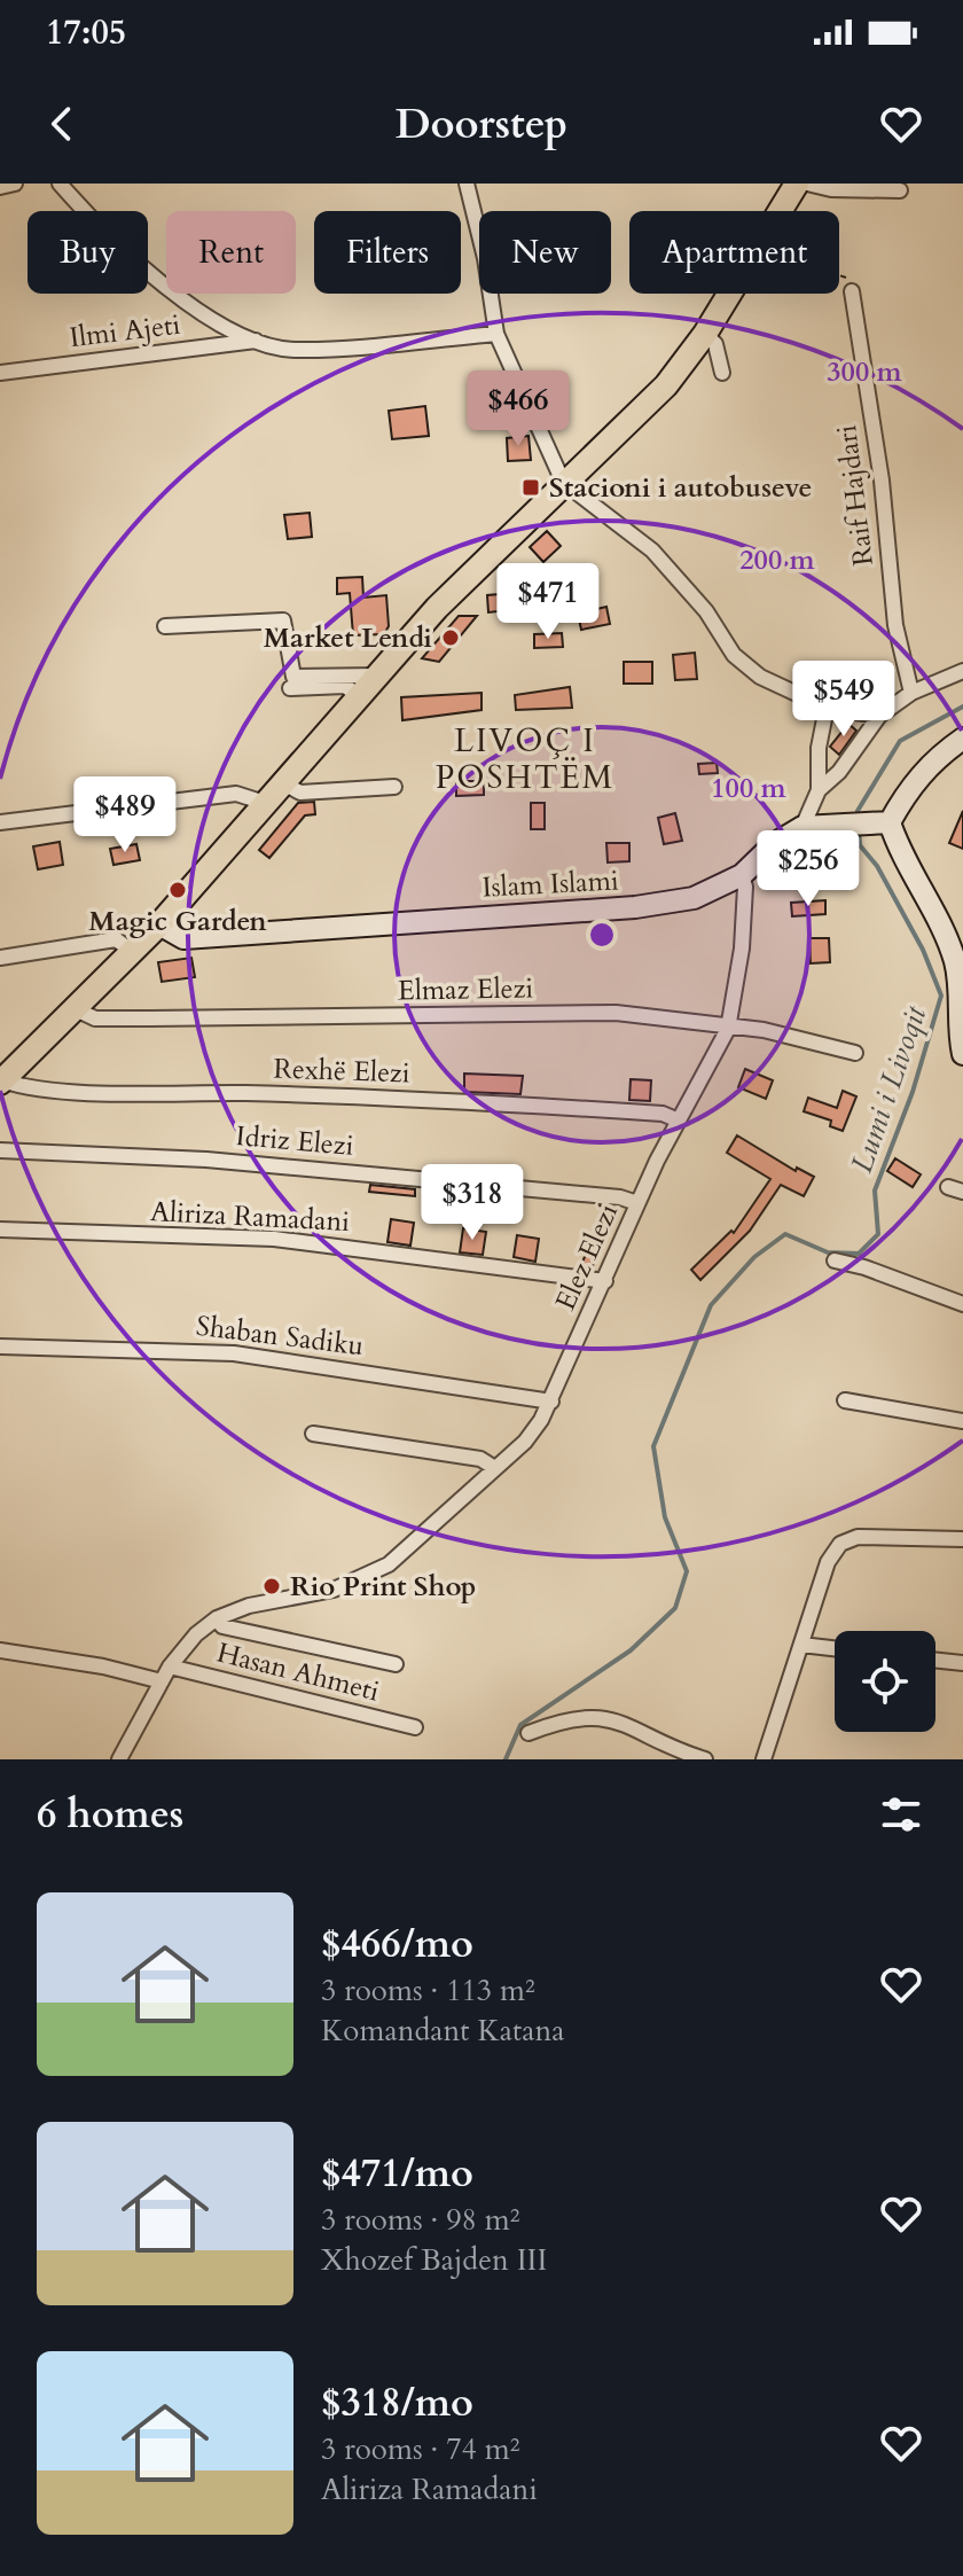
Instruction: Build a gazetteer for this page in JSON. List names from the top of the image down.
{
  "streets": {
    "street": [
      "Ilmi Ajeti",
      "Raif Hajdari",
      "Islam Islami",
      "Elmaz Elezi",
      "Rexhë Elezi",
      "Idriz Elezi",
      "Aliriza Ramadani",
      "Elez Elezi",
      "Shaban Sadiku",
      "Hasan Ahmeti"
    ]
  },
  "crossings": [
    ["Islam Islami", "Elez Elezi"],
    ["Elmaz Elezi", "Elez Elezi"],
    ["Rexhë Elezi", "Elez Elezi"],
    ["Idriz Elezi", "Elez Elezi"],
    ["Aliriza Ramadani", "Elez Elezi"],
    ["Elez Elezi", "Shaban Sadiku"]
  ],
  "districts": ["LIVOÇ I POSHTËM"],
  "water": ["Lumi i Livoqit"],
  "places": {
    "transit": ["Stacioni i autobuseve"],
    "other": ["Market Lendi", "Magic Garden", "Rio Print Shop"]
  },
  "page": {
    "status": "17:05",
    "header": "Doorstep",
    "chip": [
      "Buy",
      "Rent",
      "Filters",
      "New",
      "Apartment"
    ],
    "price": [
      "$466",
      "$471",
      "$549",
      "$489",
      "$256",
      "$318"
    ],
    "heading": "6 homes",
    "list": [
      {
        "name": "$466/mo",
        "note": "3 rooms · 113 m² · Komandant Katana"
      },
      {
        "name": "$471/mo",
        "note": "3 rooms · 98 m² · Xhozef Bajden III"
      },
      {
        "name": "$318/mo",
        "note": "3 rooms · 74 m² · Aliriza Ramadani"
      }
    ]
  },
  "rings": ["300 m", "200 m", "100 m"]
}
